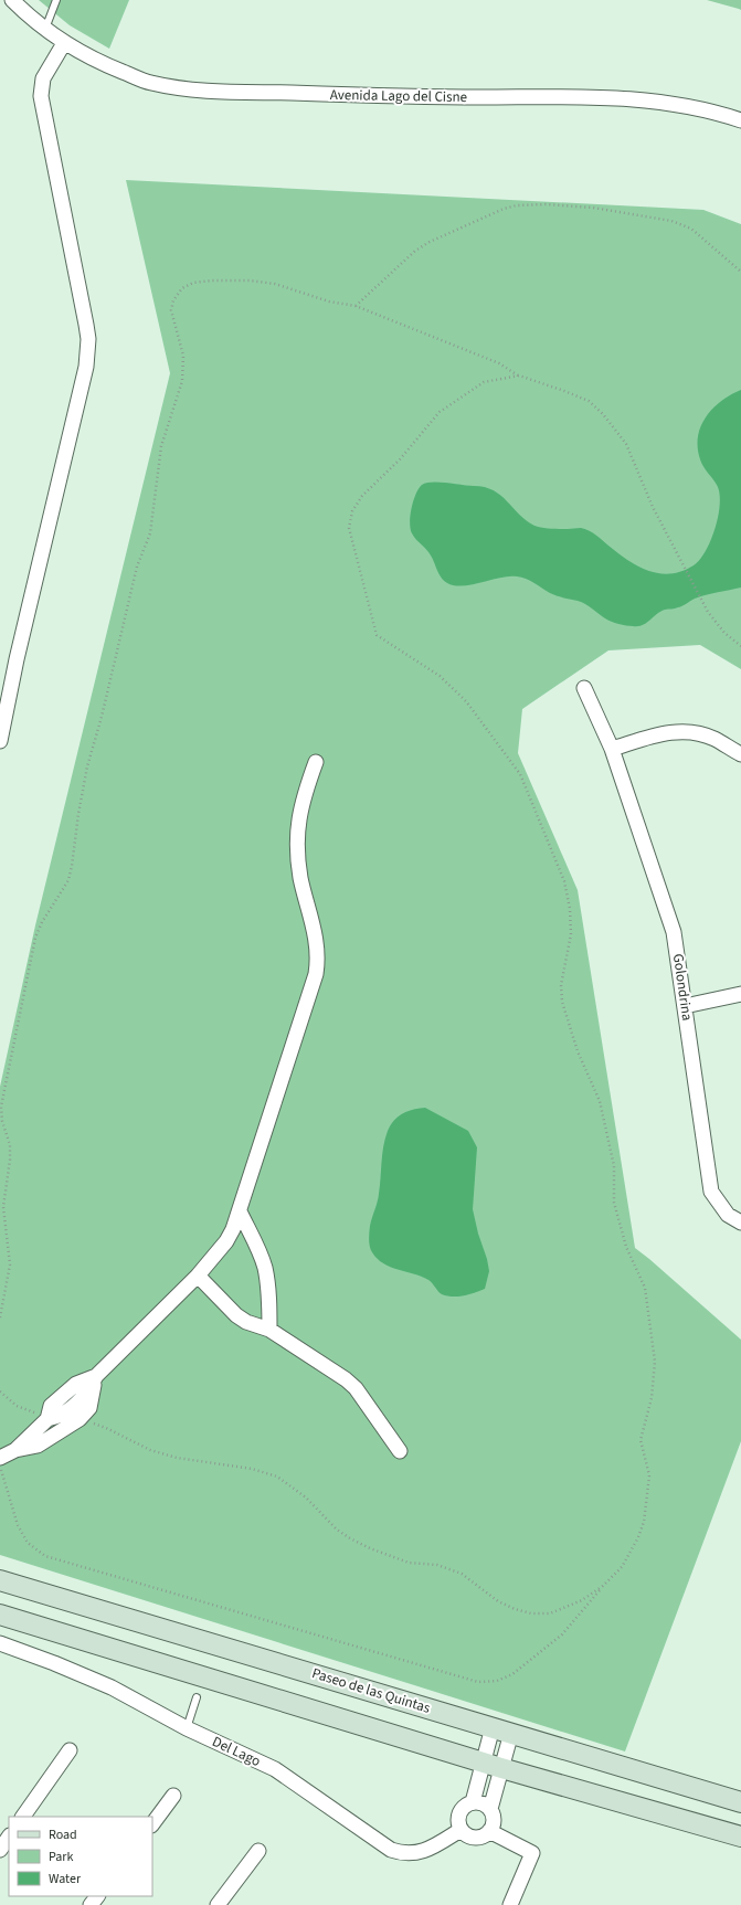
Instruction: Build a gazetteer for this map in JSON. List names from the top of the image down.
{
  "streets": {
    "main road": ["Paseo de las Quintas"],
    "street": ["Avenida Lago del Cisne", "Golondrina", "Del Lago"]
  },
  "legend": ["Road", "Park", "Water"]
}
